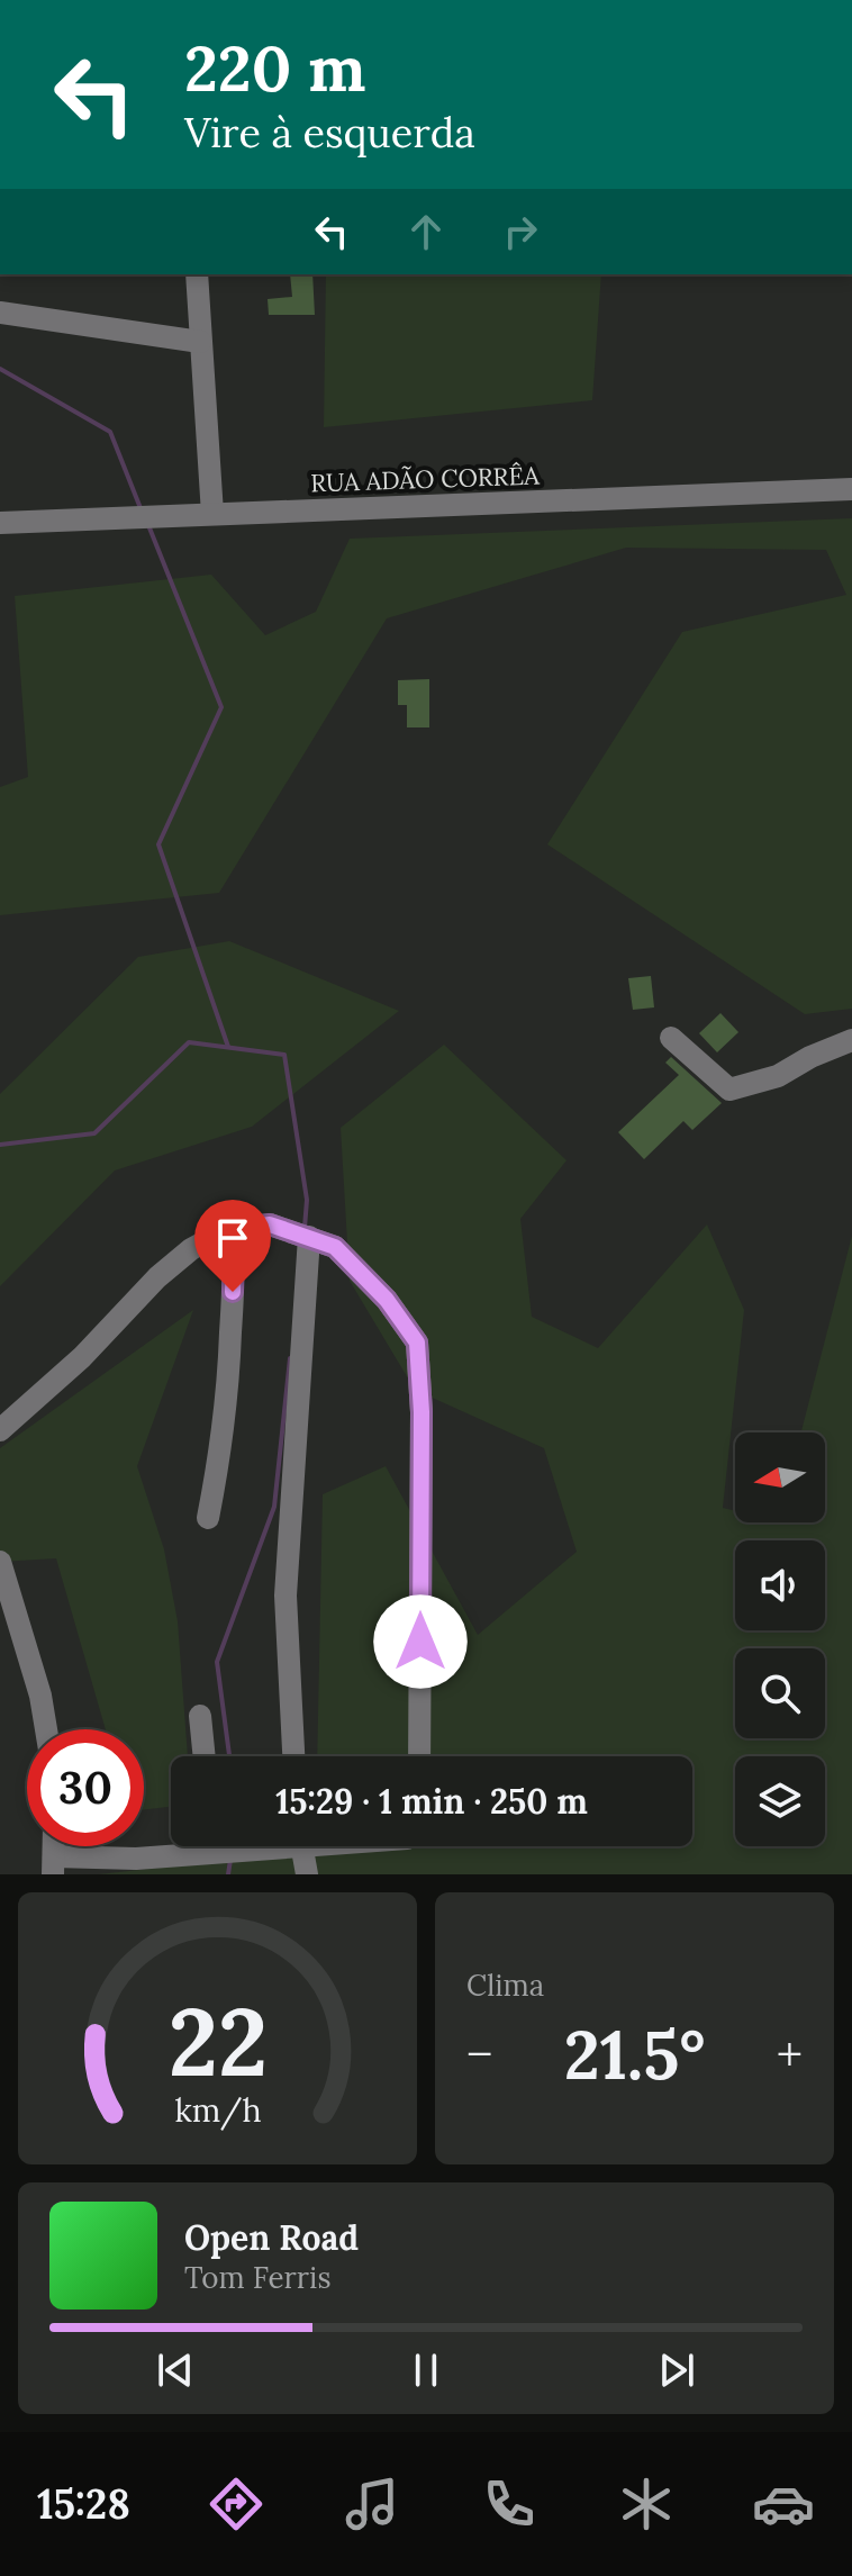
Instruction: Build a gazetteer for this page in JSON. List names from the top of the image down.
{
  "streets": {
    "street": ["RUA ADÃO CORRÊA"]
  },
  "north": "left",
  "page": {
    "turn": ["220 m", "Vire à esquerda"],
    "limit": "30",
    "trip": "15:29 · 1 min · 250 m",
    "tile": "Clima",
    "heat": ["−", "21.5°", "+"],
    "song": ["Open Road", "Tom Ferris"],
    "tabs": "15:28",
    "gauge": ["22", "km/h"]
  }
}
